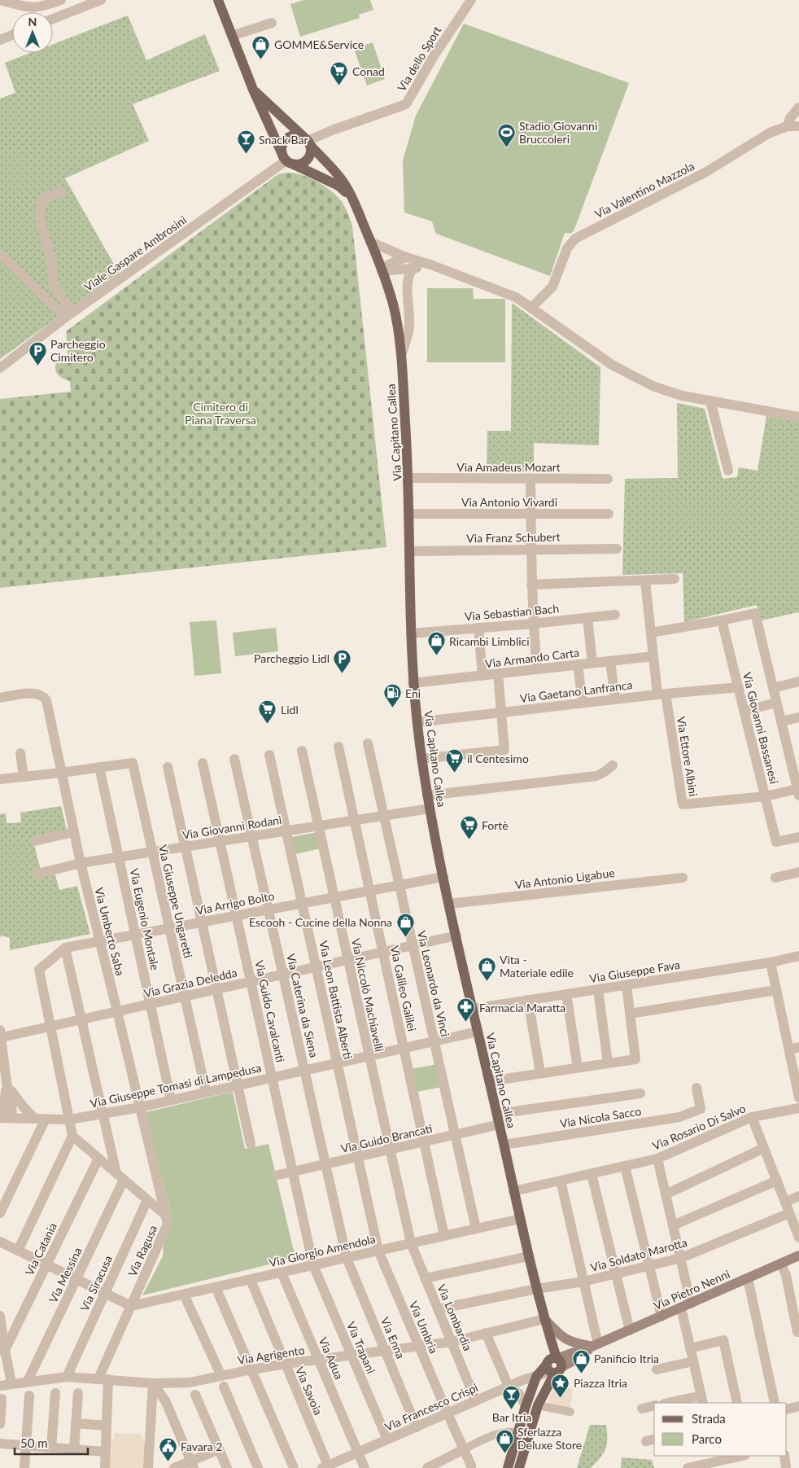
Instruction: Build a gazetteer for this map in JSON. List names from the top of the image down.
{
  "streets": {
    "main road": ["Via Capitano Callea", "Via Pietro Nenni"],
    "street": [
      "Via dello Sport",
      "Via Valentino Mazzola",
      "Viale Gaspare Ambrosini",
      "Via Amadeus Mozart",
      "Via Antonio Vivardi",
      "Via Franz Schubert",
      "Via Sebastian Bach",
      "Via Armando Carta",
      "Via Gaetano Lanfranca",
      "Via Giovanni Bassanesi",
      "Via Ettore Albini",
      "Via Giovanni Rodani",
      "Via Antonio Ligabue",
      "Via Giuseppe Ungaretti",
      "Via Arrigo Boito",
      "Via Eugenio Montale",
      "Via Umberto Saba",
      "Via Giuseppe Fava",
      "Via Grazia Deledda",
      "Via Leonardo da Vinci",
      "Via Galileo Galilei",
      "Via Niccolò Machiavelli",
      "Via Leon Battista Alberti",
      "Via Caterina da Siena",
      "Via Guido Cavalcanti",
      "Via Giuseppe Tomasi di Lampedusa",
      "Via Nicola Sacco",
      "Via Rosario Di Salvo",
      "Via Guido Brancati",
      "Via Catania",
      "Via Ragusa",
      "Via Giorgio Amendola",
      "Via Soldato Marotta",
      "Via Messina",
      "Via Siracusa",
      "Via Lombardia",
      "Via Umbria",
      "Via Enna",
      "Via Trapani",
      "Via Agrigento",
      "Via Adua",
      "Via Savoia",
      "Via Francesco Crispi"
    ]
  },
  "crossings": [
    ["Via dello Sport", "Viale Gaspare Ambrosini"],
    ["Via dello Sport", "Via Capitano Callea"],
    ["Viale Gaspare Ambrosini", "Via Capitano Callea"],
    ["Via Capitano Callea", "Via Amadeus Mozart"],
    ["Via Capitano Callea", "Via Antonio Vivardi"],
    ["Via Capitano Callea", "Via Franz Schubert"],
    ["Via Capitano Callea", "Via Sebastian Bach"],
    ["Via Capitano Callea", "Via Armando Carta"],
    ["Via Capitano Callea", "Via Gaetano Lanfranca"],
    ["Via Capitano Callea", "Via Giovanni Rodani"],
    ["Via Capitano Callea", "Via Antonio Ligabue"],
    ["Via Capitano Callea", "Via Arrigo Boito"],
    ["Via Capitano Callea", "Via Giuseppe Fava"],
    ["Via Capitano Callea", "Via Grazia Deledda"],
    ["Via Capitano Callea", "Via Giuseppe Tomasi di Lampedusa"],
    ["Via Capitano Callea", "Via Nicola Sacco"],
    ["Via Capitano Callea", "Via Rosario Di Salvo"],
    ["Via Capitano Callea", "Via Guido Brancati"],
    ["Via Capitano Callea", "Via Giorgio Amendola"],
    ["Via Capitano Callea", "Via Soldato Marotta"],
    ["Via Capitano Callea", "Via Pietro Nenni"],
    ["Via Capitano Callea", "Via Agrigento"],
    ["Via Gaetano Lanfranca", "Via Giovanni Bassanesi"],
    ["Via Gaetano Lanfranca", "Via Ettore Albini"],
    ["Via Giovanni Bassanesi", "Via Ettore Albini"],
    ["Via Giovanni Rodani", "Via Giuseppe Ungaretti"],
    ["Via Giovanni Rodani", "Via Eugenio Montale"],
    ["Via Giovanni Rodani", "Via Umberto Saba"],
    ["Via Giovanni Rodani", "Via Leonardo da Vinci"],
    ["Via Giovanni Rodani", "Via Galileo Galilei"],
    ["Via Giovanni Rodani", "Via Niccolò Machiavelli"],
    ["Via Giovanni Rodani", "Via Leon Battista Alberti"],
    ["Via Giovanni Rodani", "Via Caterina da Siena"],
    ["Via Giovanni Rodani", "Via Guido Cavalcanti"],
    ["Via Giuseppe Ungaretti", "Via Arrigo Boito"],
    ["Via Giuseppe Ungaretti", "Via Eugenio Montale"],
    ["Via Giuseppe Ungaretti", "Via Grazia Deledda"],
    ["Via Giuseppe Ungaretti", "Via Giuseppe Tomasi di Lampedusa"],
    ["Via Arrigo Boito", "Via Eugenio Montale"],
    ["Via Arrigo Boito", "Via Umberto Saba"],
    ["Via Arrigo Boito", "Via Grazia Deledda"],
    ["Via Arrigo Boito", "Via Leonardo da Vinci"],
    ["Via Arrigo Boito", "Via Galileo Galilei"],
    ["Via Arrigo Boito", "Via Niccolò Machiavelli"],
    ["Via Arrigo Boito", "Via Leon Battista Alberti"],
    ["Via Arrigo Boito", "Via Caterina da Siena"],
    ["Via Arrigo Boito", "Via Guido Cavalcanti"],
    ["Via Eugenio Montale", "Via Grazia Deledda"],
    ["Via Eugenio Montale", "Via Giuseppe Tomasi di Lampedusa"],
    ["Via Umberto Saba", "Via Grazia Deledda"],
    ["Via Umberto Saba", "Via Giuseppe Tomasi di Lampedusa"],
    ["Via Umberto Saba", "Via Ragusa"],
    ["Via Grazia Deledda", "Via Leonardo da Vinci"],
    ["Via Grazia Deledda", "Via Galileo Galilei"],
    ["Via Grazia Deledda", "Via Niccolò Machiavelli"],
    ["Via Grazia Deledda", "Via Leon Battista Alberti"],
    ["Via Grazia Deledda", "Via Caterina da Siena"],
    ["Via Grazia Deledda", "Via Guido Cavalcanti"],
    ["Via Leonardo da Vinci", "Via Giuseppe Tomasi di Lampedusa"],
    ["Via Leonardo da Vinci", "Via Guido Brancati"],
    ["Via Leonardo da Vinci", "Via Giorgio Amendola"],
    ["Via Galileo Galilei", "Via Giuseppe Tomasi di Lampedusa"],
    ["Via Galileo Galilei", "Via Guido Brancati"],
    ["Via Galileo Galilei", "Via Giorgio Amendola"],
    ["Via Niccolò Machiavelli", "Via Giuseppe Tomasi di Lampedusa"],
    ["Via Niccolò Machiavelli", "Via Guido Brancati"],
    ["Via Niccolò Machiavelli", "Via Giorgio Amendola"],
    ["Via Niccolò Machiavelli", "Via Lombardia"],
    ["Via Leon Battista Alberti", "Via Giuseppe Tomasi di Lampedusa"],
    ["Via Leon Battista Alberti", "Via Guido Brancati"],
    ["Via Leon Battista Alberti", "Via Giorgio Amendola"],
    ["Via Leon Battista Alberti", "Via Umbria"],
    ["Via Caterina da Siena", "Via Giuseppe Tomasi di Lampedusa"],
    ["Via Caterina da Siena", "Via Guido Brancati"],
    ["Via Caterina da Siena", "Via Giorgio Amendola"],
    ["Via Caterina da Siena", "Via Enna"],
    ["Via Guido Cavalcanti", "Via Giuseppe Tomasi di Lampedusa"],
    ["Via Guido Cavalcanti", "Via Guido Brancati"],
    ["Via Guido Cavalcanti", "Via Giorgio Amendola"],
    ["Via Guido Cavalcanti", "Via Trapani"],
    ["Via Catania", "Via Ragusa"],
    ["Via Ragusa", "Via Giorgio Amendola"],
    ["Via Ragusa", "Via Messina"],
    ["Via Ragusa", "Via Siracusa"],
    ["Via Ragusa", "Via Agrigento"],
    ["Via Giorgio Amendola", "Via Lombardia"],
    ["Via Giorgio Amendola", "Via Umbria"],
    ["Via Giorgio Amendola", "Via Enna"],
    ["Via Giorgio Amendola", "Via Trapani"],
    ["Via Giorgio Amendola", "Via Adua"],
    ["Via Giorgio Amendola", "Via Savoia"],
    ["Via Soldato Marotta", "Via Lombardia"],
    ["Via Messina", "Via Agrigento"],
    ["Via Siracusa", "Via Agrigento"],
    ["Via Lombardia", "Via Agrigento"],
    ["Via Lombardia", "Via Francesco Crispi"],
    ["Via Umbria", "Via Agrigento"],
    ["Via Umbria", "Via Francesco Crispi"],
    ["Via Enna", "Via Agrigento"],
    ["Via Enna", "Via Francesco Crispi"],
    ["Via Trapani", "Via Agrigento"],
    ["Via Trapani", "Via Francesco Crispi"],
    ["Via Agrigento", "Via Adua"],
    ["Via Agrigento", "Via Savoia"],
    ["Via Adua", "Via Francesco Crispi"],
    ["Via Savoia", "Via Francesco Crispi"]
  ],
  "parks": ["Cimitero di Piana Traversa"],
  "places": {
    "shop": [
      "GOMME&Service",
      "Ricambi Limblici",
      "Escooh - Cucine della Nonna",
      "Vita - Materiale edile",
      "Panificio Itria",
      "Sferlazza Deluxe Store"
    ],
    "supermarket": [
      "Conad",
      "Lidl",
      "il Centesimo",
      "Fortè"
    ],
    "sports": ["Stadio Giovanni Bruccoleri"],
    "bar": ["Snack Bar", "Bar Itria"],
    "parking": ["Parcheggio Cimitero", "Parcheggio Lidl"],
    "fuel station": ["Eni"],
    "pharmacy": ["Farmacia Maratta"],
    "place": ["Piazza Itria"],
    "public building": ["Favara 2"]
  },
  "legend": ["Strada", "Parco"],
  "scale_bar": "50 m",
  "north": "top"
}
